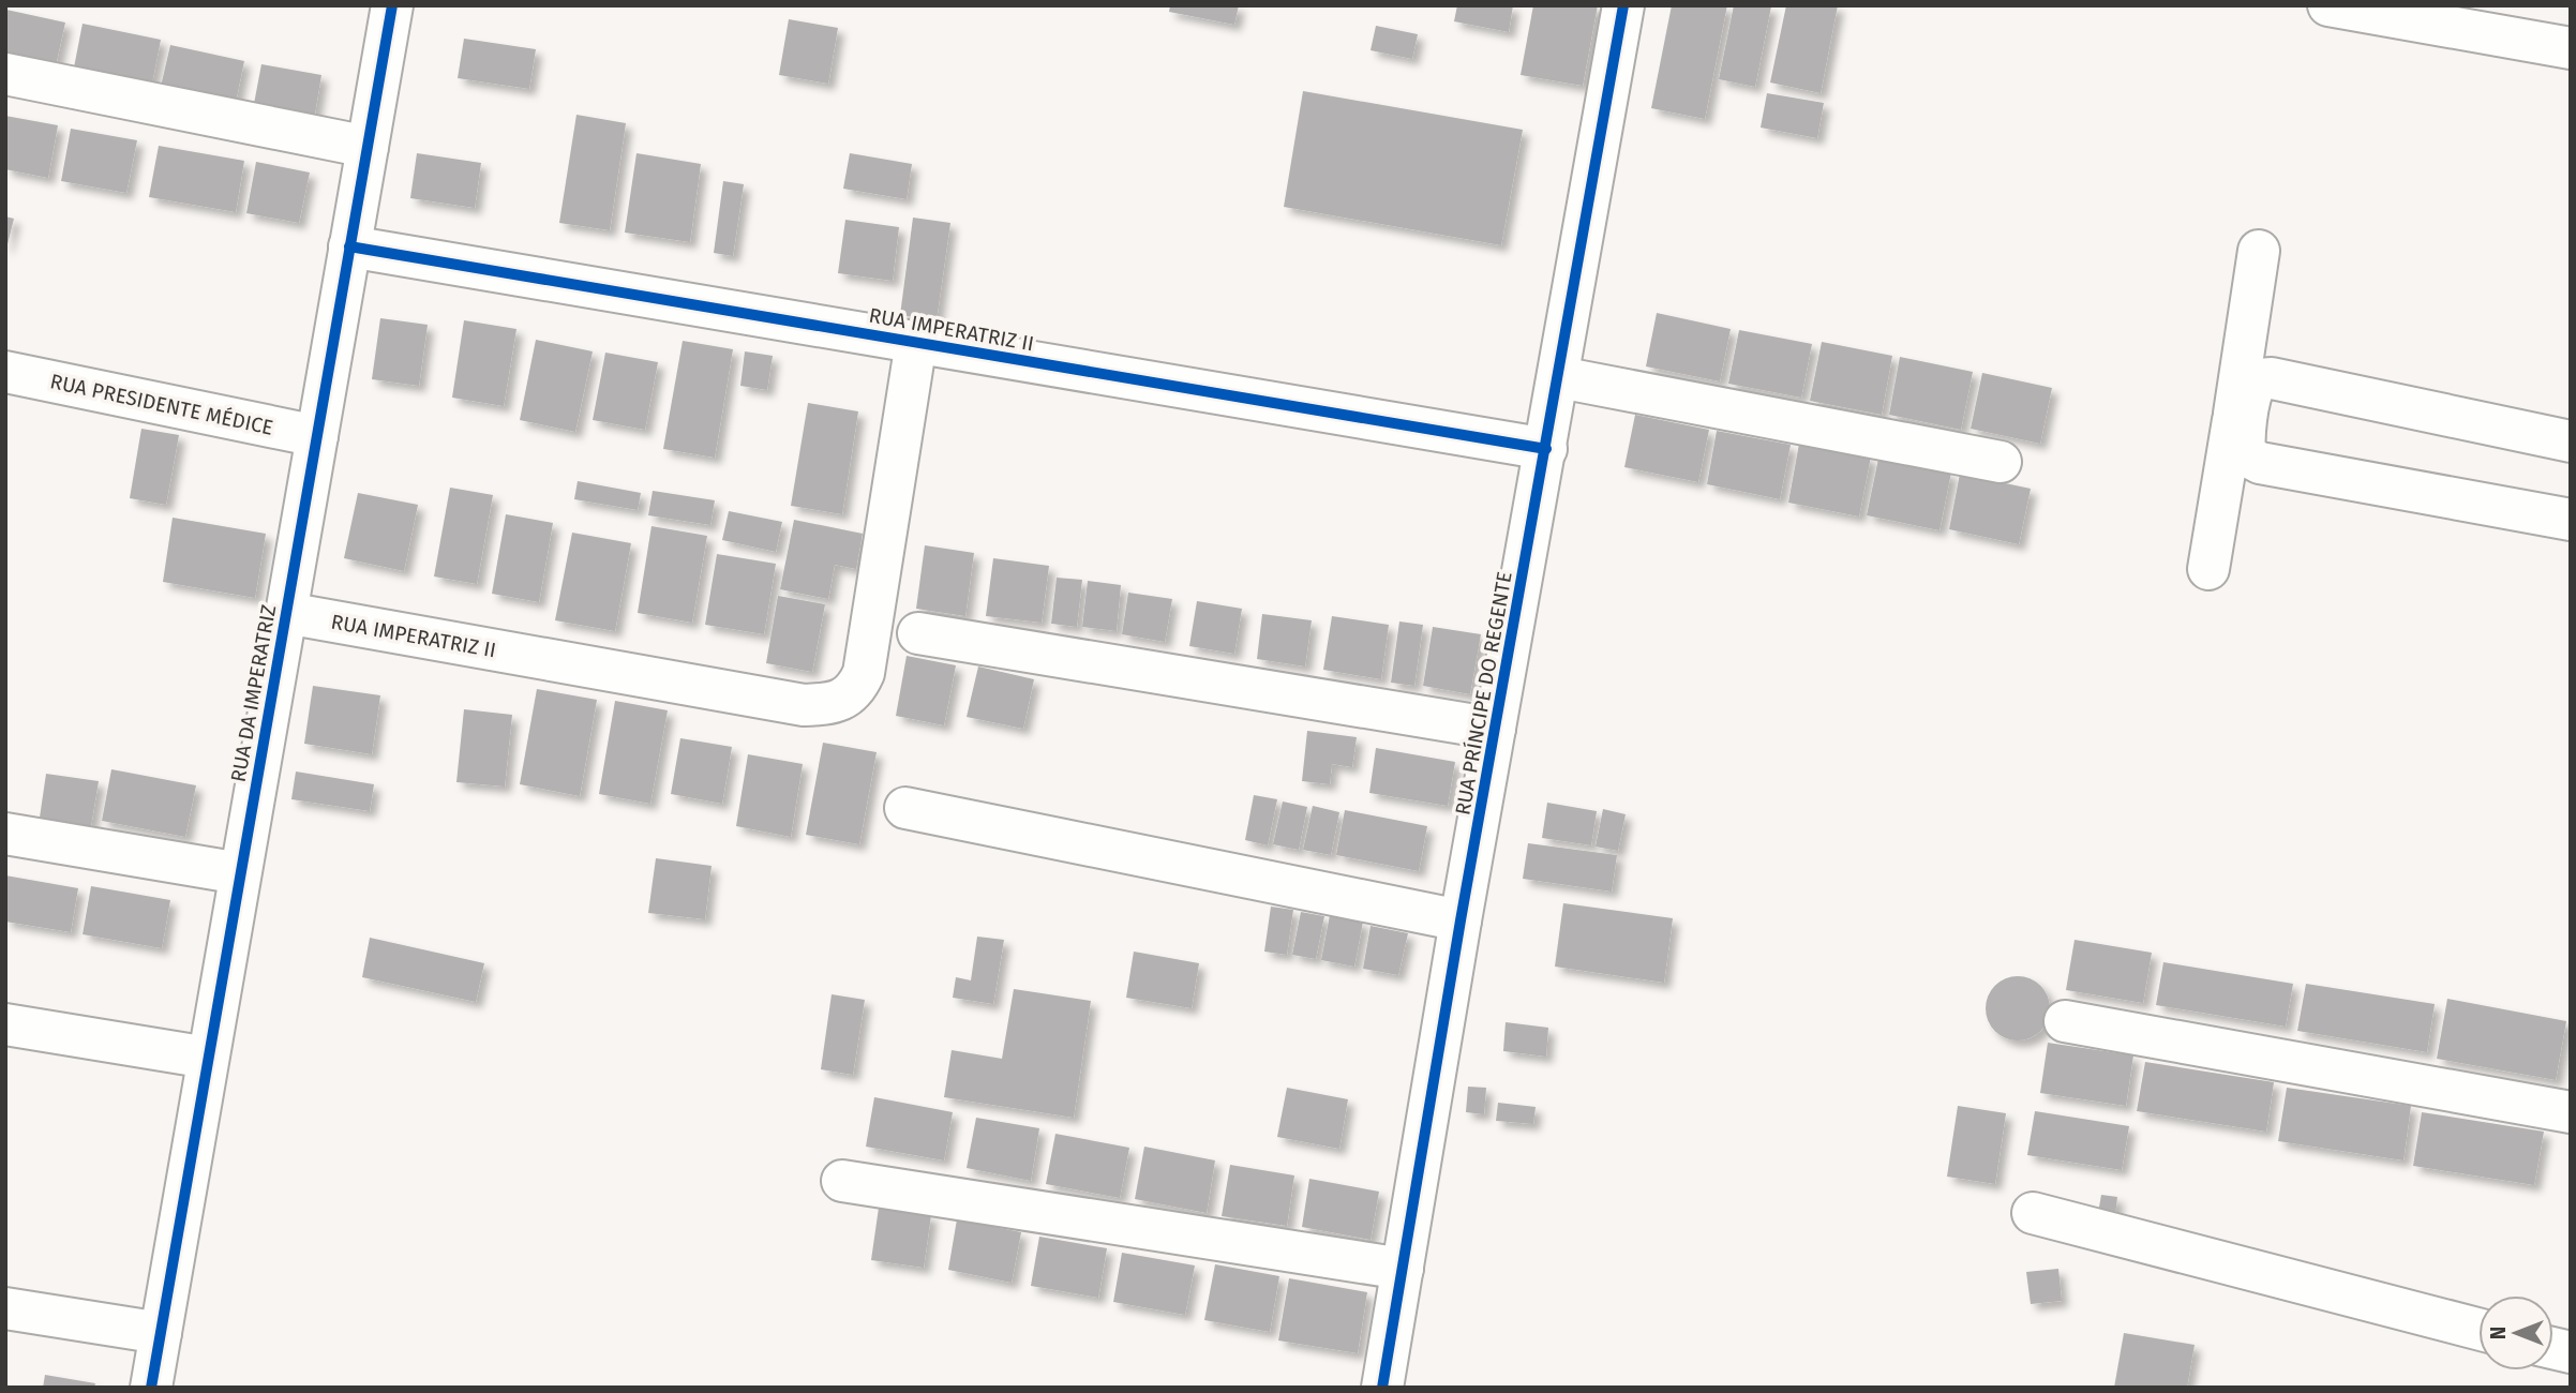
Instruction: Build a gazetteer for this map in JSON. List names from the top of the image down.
{
  "streets": {
    "street": [
      "RUA IMPERATRIZ II",
      "RUA PRESIDENTE MÉDICE",
      "RUA DA IMPERATRIZ",
      "RUA PRÍNCIPE DO REGENTE"
    ]
  },
  "crossings": [
    ["RUA IMPERATRIZ II", "RUA DA IMPERATRIZ"],
    ["RUA IMPERATRIZ II", "RUA PRÍNCIPE DO REGENTE"],
    ["RUA PRESIDENTE MÉDICE", "RUA DA IMPERATRIZ"]
  ],
  "north": "left"
}
